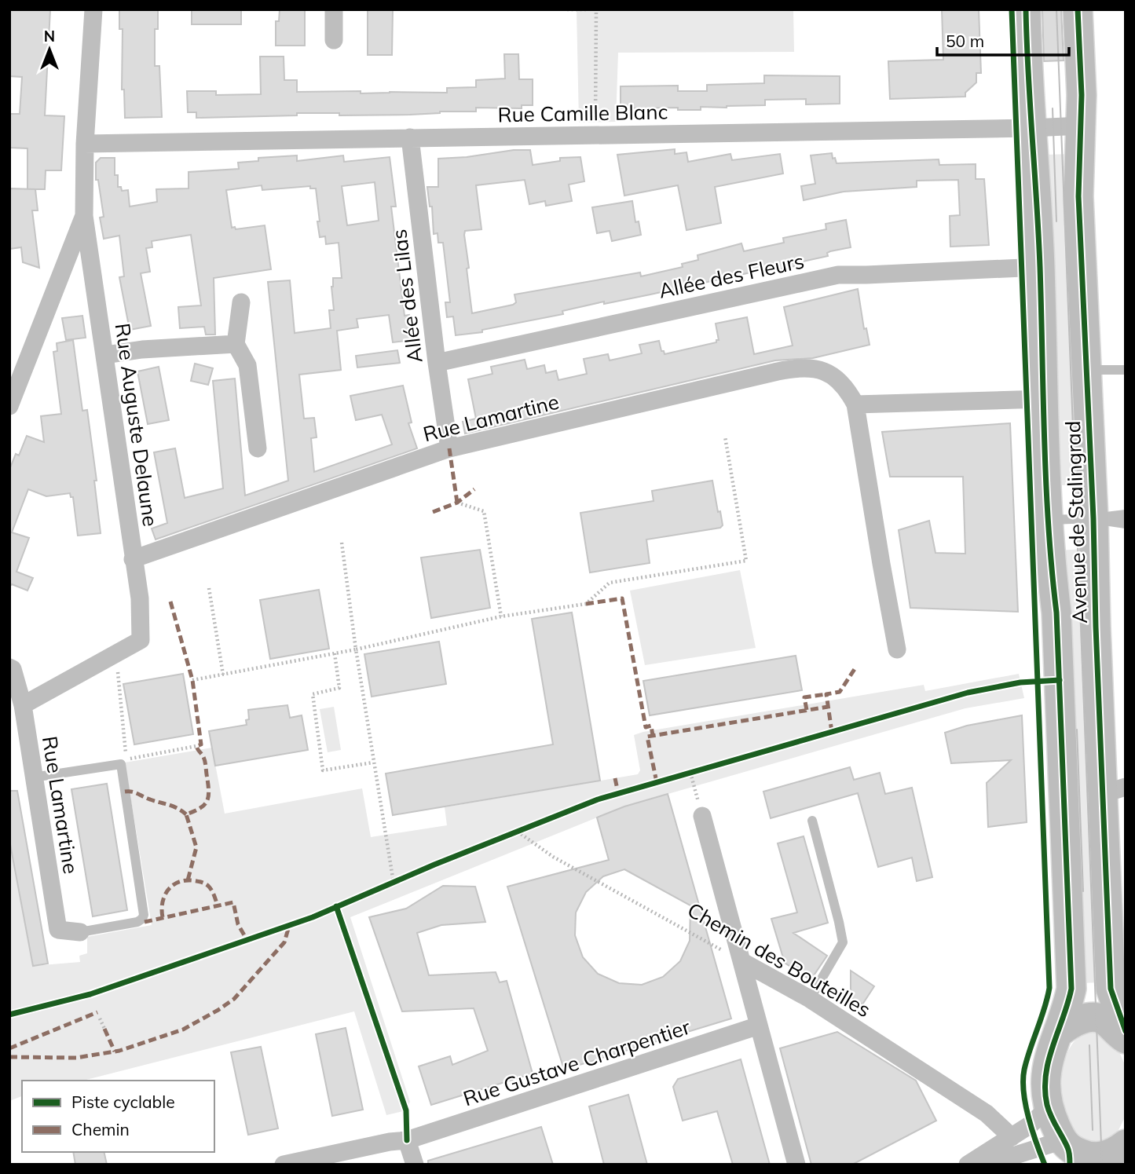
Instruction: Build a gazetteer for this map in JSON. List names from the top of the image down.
{
  "streets": {
    "main road": ["Avenue de Stalingrad"],
    "street": [
      "Rue Camille Blanc",
      "Allée des Fleurs",
      "Allée des Lilas",
      "Rue Lamartine",
      "Rue Auguste Delaune",
      "Chemin des Bouteilles",
      "Rue Gustave Charpentier"
    ]
  },
  "crossings": [
    ["Rue Camille Blanc", "Allée des Lilas"],
    ["Rue Camille Blanc", "Rue Auguste Delaune"],
    ["Rue Camille Blanc", "Avenue de Stalingrad"],
    ["Allée des Fleurs", "Allée des Lilas"],
    ["Allée des Fleurs", "Avenue de Stalingrad"],
    ["Allée des Lilas", "Rue Lamartine"],
    ["Rue Lamartine", "Rue Auguste Delaune"]
  ],
  "legend": ["Piste cyclable", "Chemin"],
  "scale_bar": "50 m",
  "north": "top"
}
